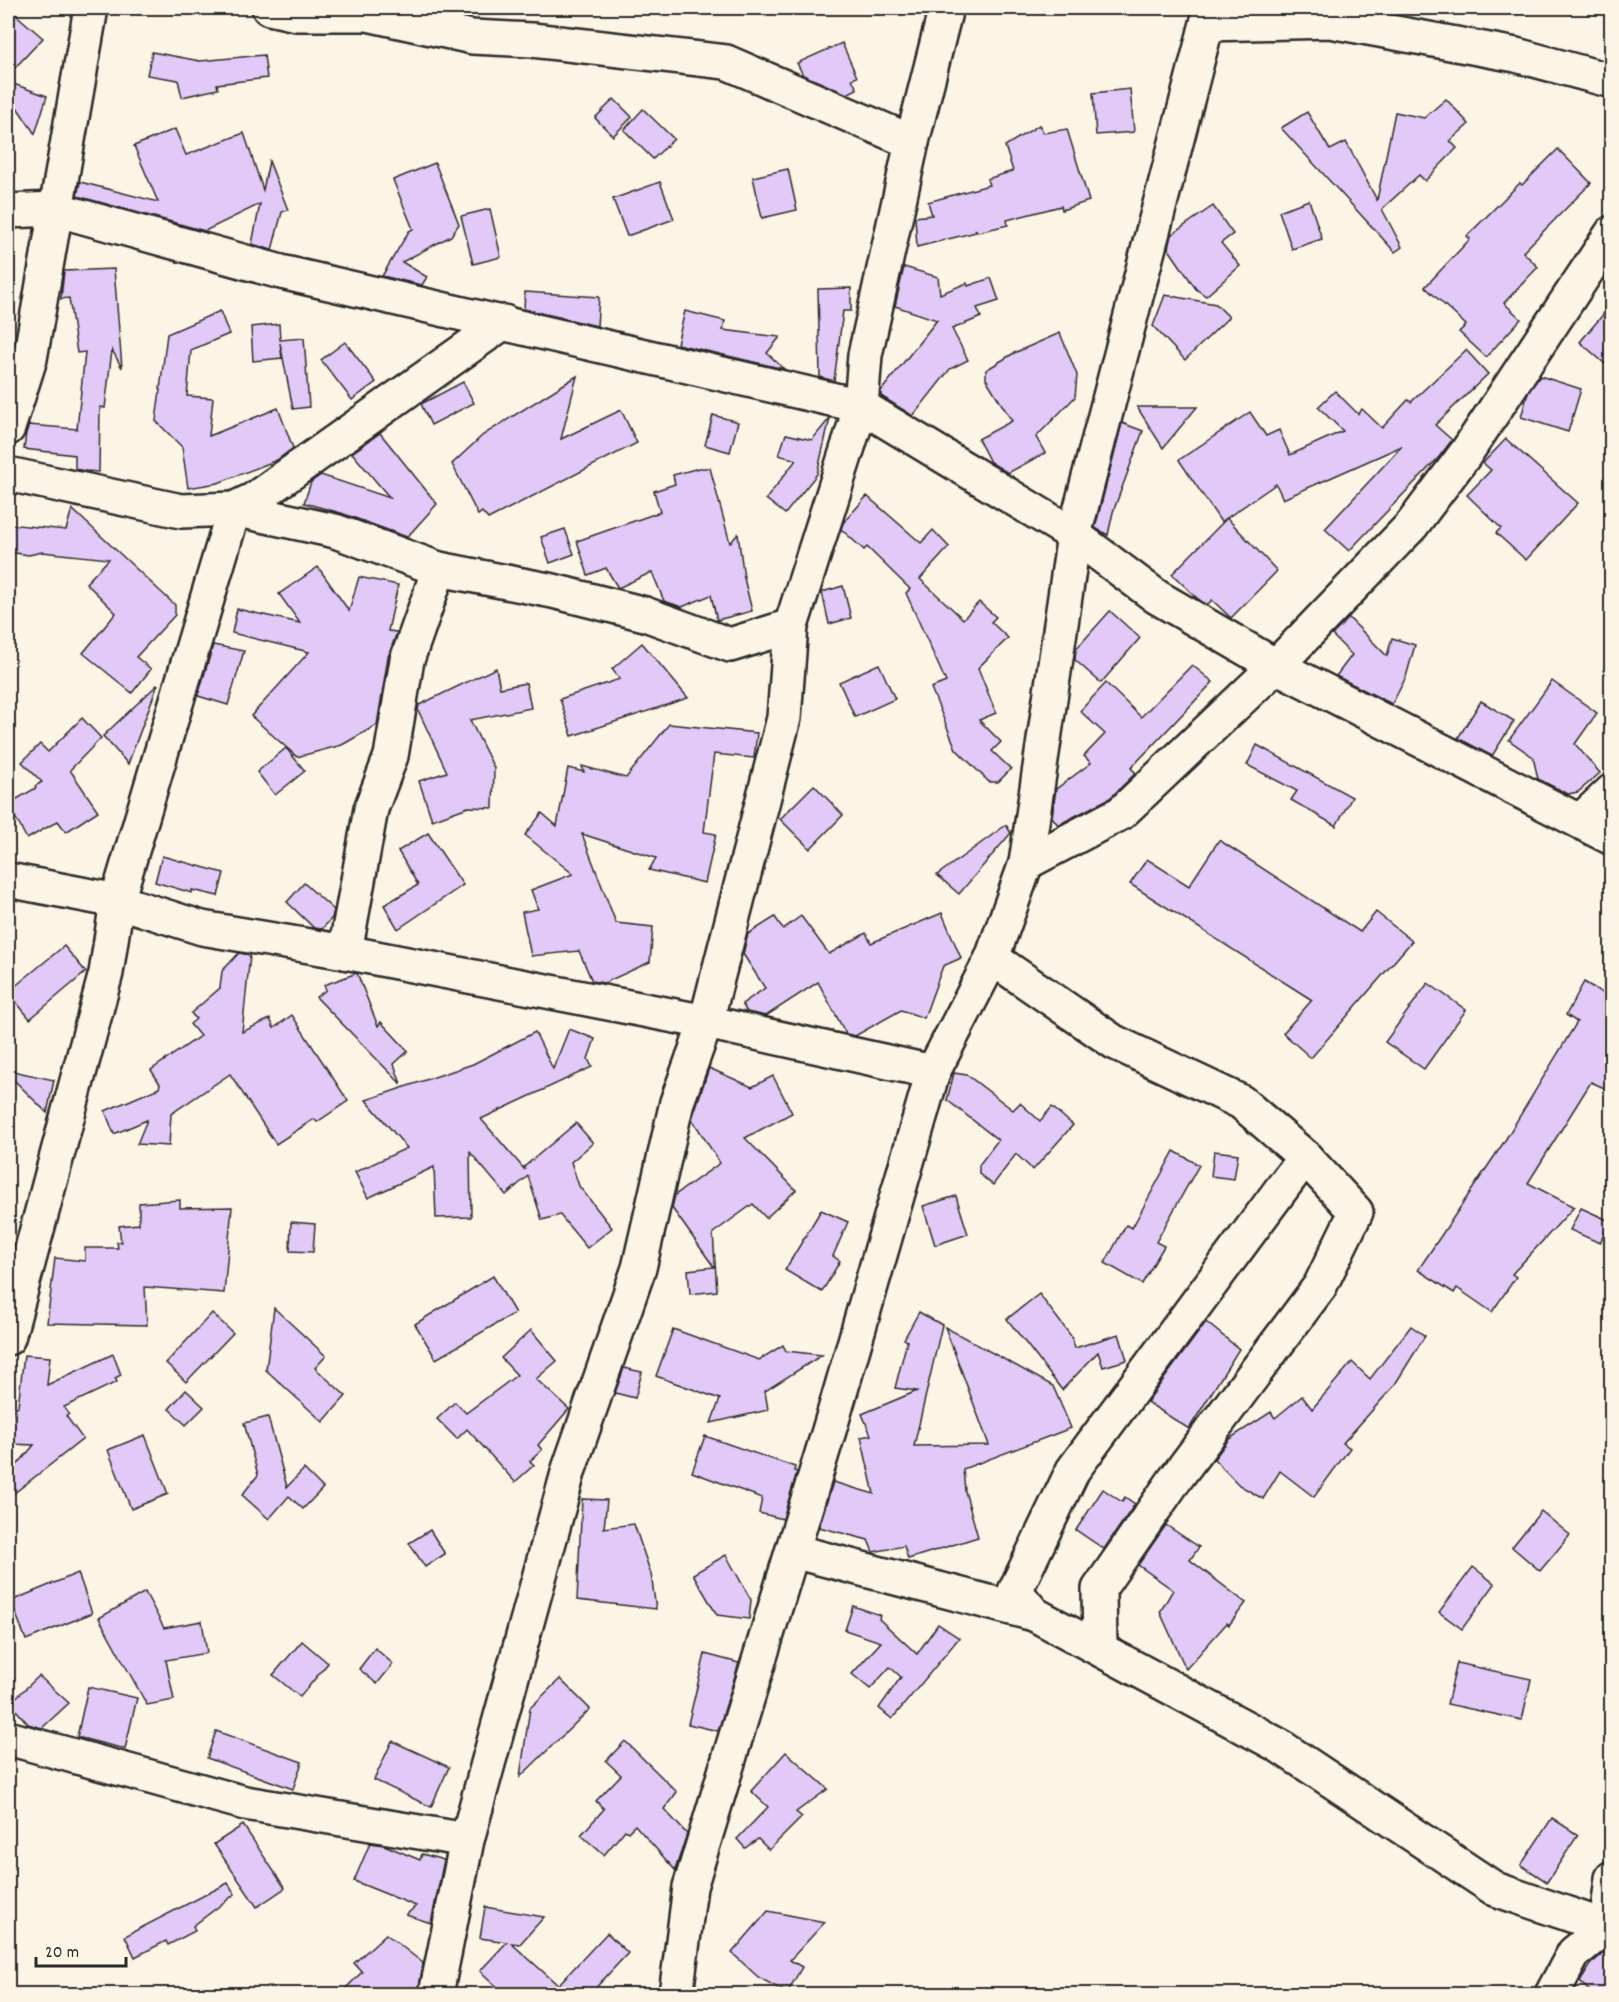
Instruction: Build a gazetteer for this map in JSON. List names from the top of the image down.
{
  "scale_bar": "20 m"
}
